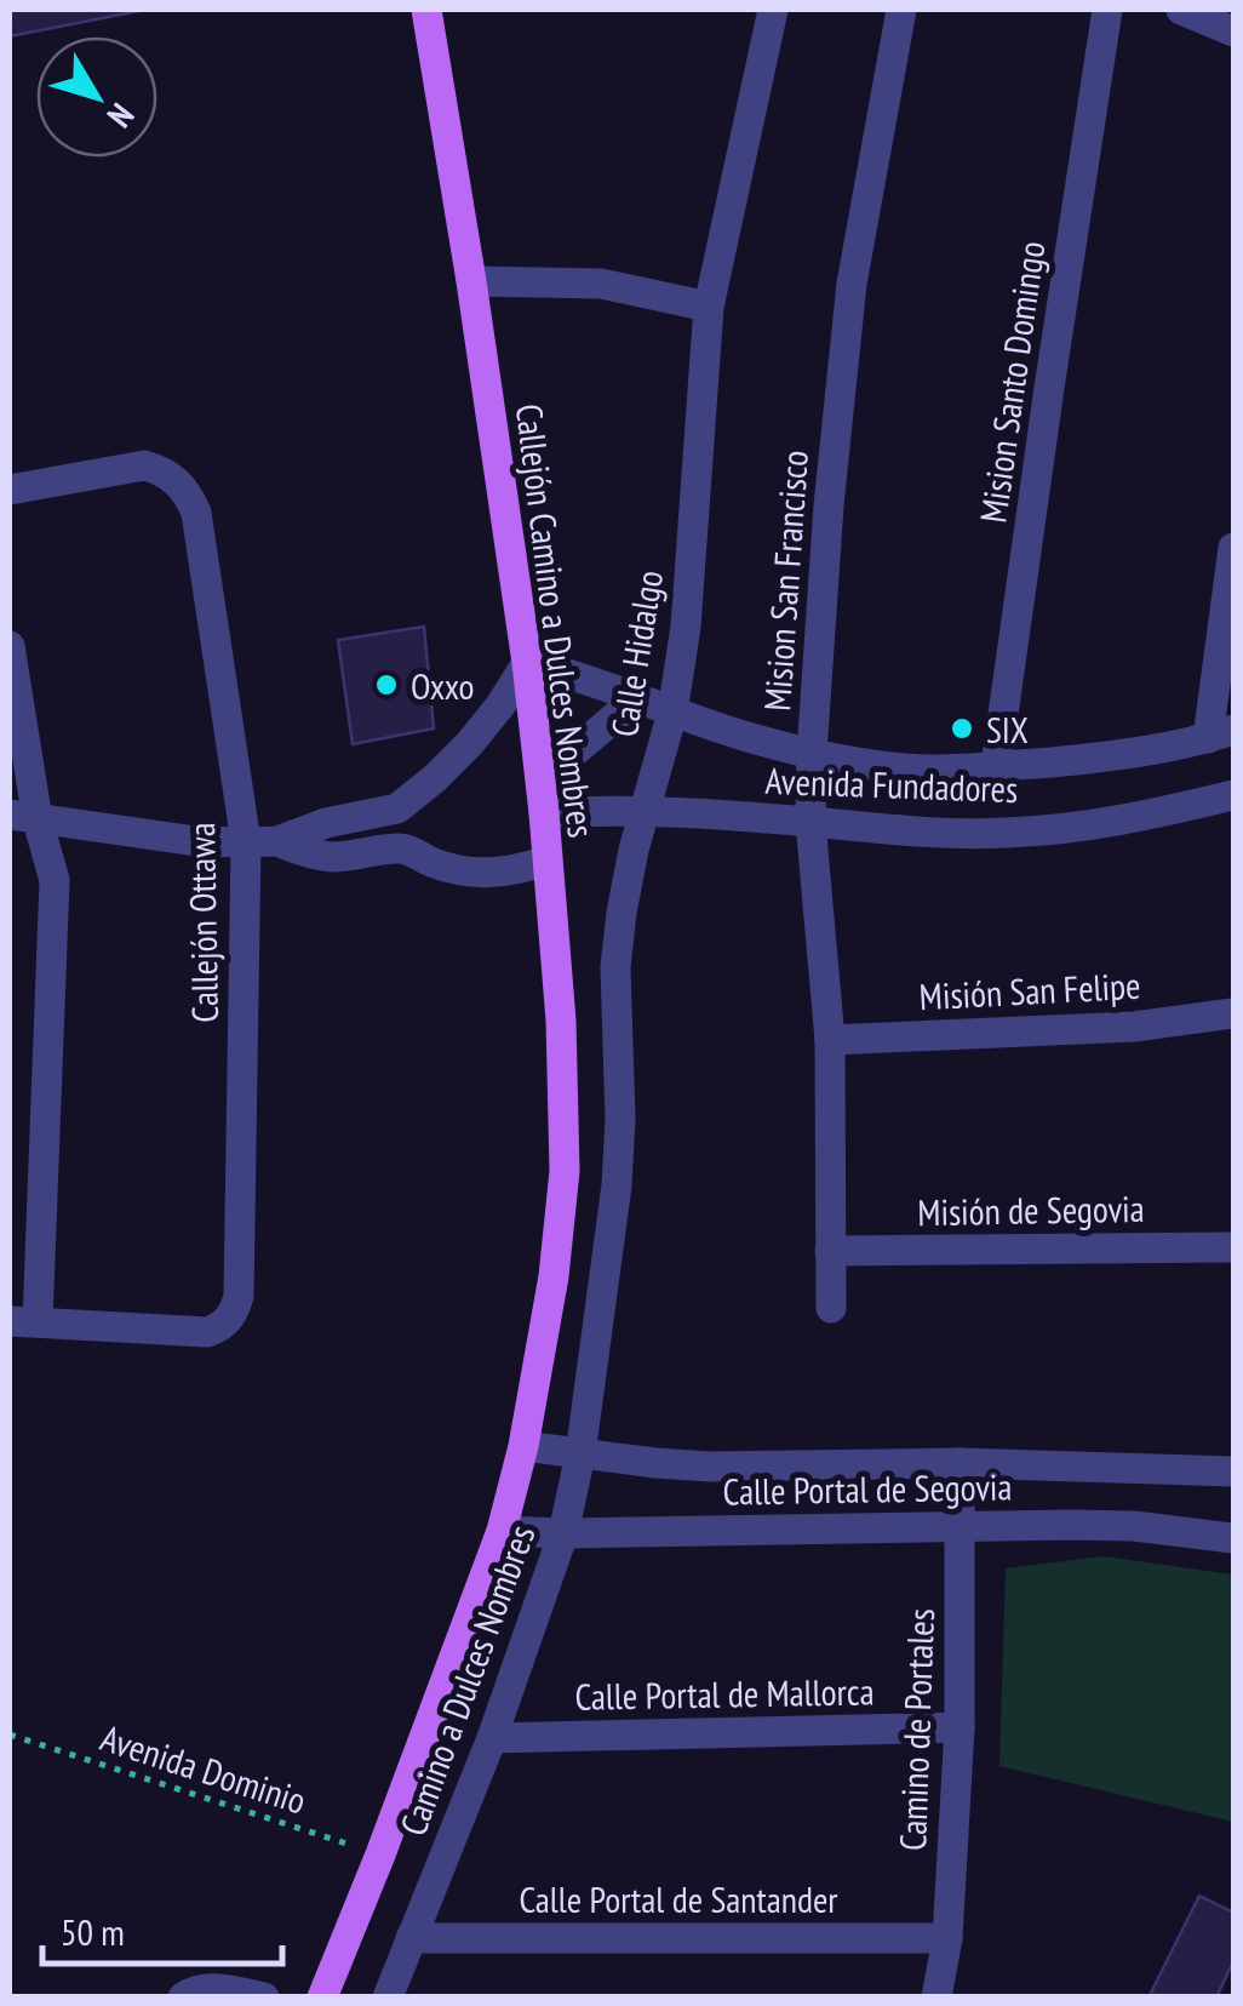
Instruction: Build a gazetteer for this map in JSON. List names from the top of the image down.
{
  "streets": {
    "main road": ["Callejón Camino a Dulces Nombres", "Camino a Dulces Nombres"],
    "street": [
      "Mision Santo Domingo",
      "Mision San Francisco",
      "Calle Hidalgo",
      "Avenida Fundadores",
      "Callejón Ottawa",
      "Misión San Felipe",
      "Misión de Segovia",
      "Calle Portal de Segovia",
      "Calle Portal de Mallorca",
      "Camino de Portales",
      "Calle Portal de Santander"
    ],
    "path": ["Avenida Dominio"]
  },
  "crossings": [
    ["Mision Santo Domingo", "Avenida Fundadores"],
    ["Mision San Francisco", "Avenida Fundadores"],
    ["Mision San Francisco", "Misión San Felipe"],
    ["Mision San Francisco", "Misión de Segovia"],
    ["Callejón Camino a Dulces Nombres", "Avenida Fundadores"],
    ["Callejón Camino a Dulces Nombres", "Calle Portal de Segovia"],
    ["Callejón Camino a Dulces Nombres", "Camino a Dulces Nombres"],
    ["Calle Hidalgo", "Avenida Fundadores"],
    ["Calle Hidalgo", "Calle Portal de Segovia"],
    ["Calle Hidalgo", "Camino a Dulces Nombres"],
    ["Calle Portal de Segovia", "Camino a Dulces Nombres"],
    ["Calle Portal de Segovia", "Camino de Portales"],
    ["Camino a Dulces Nombres", "Calle Portal de Mallorca"],
    ["Camino a Dulces Nombres", "Avenida Dominio"],
    ["Camino a Dulces Nombres", "Calle Portal de Santander"],
    ["Calle Portal de Mallorca", "Camino de Portales"],
    ["Camino de Portales", "Calle Portal de Santander"]
  ],
  "places": ["Oxxo", "SIX"],
  "scale_bar": "50 m",
  "north": "bottom right"
}
